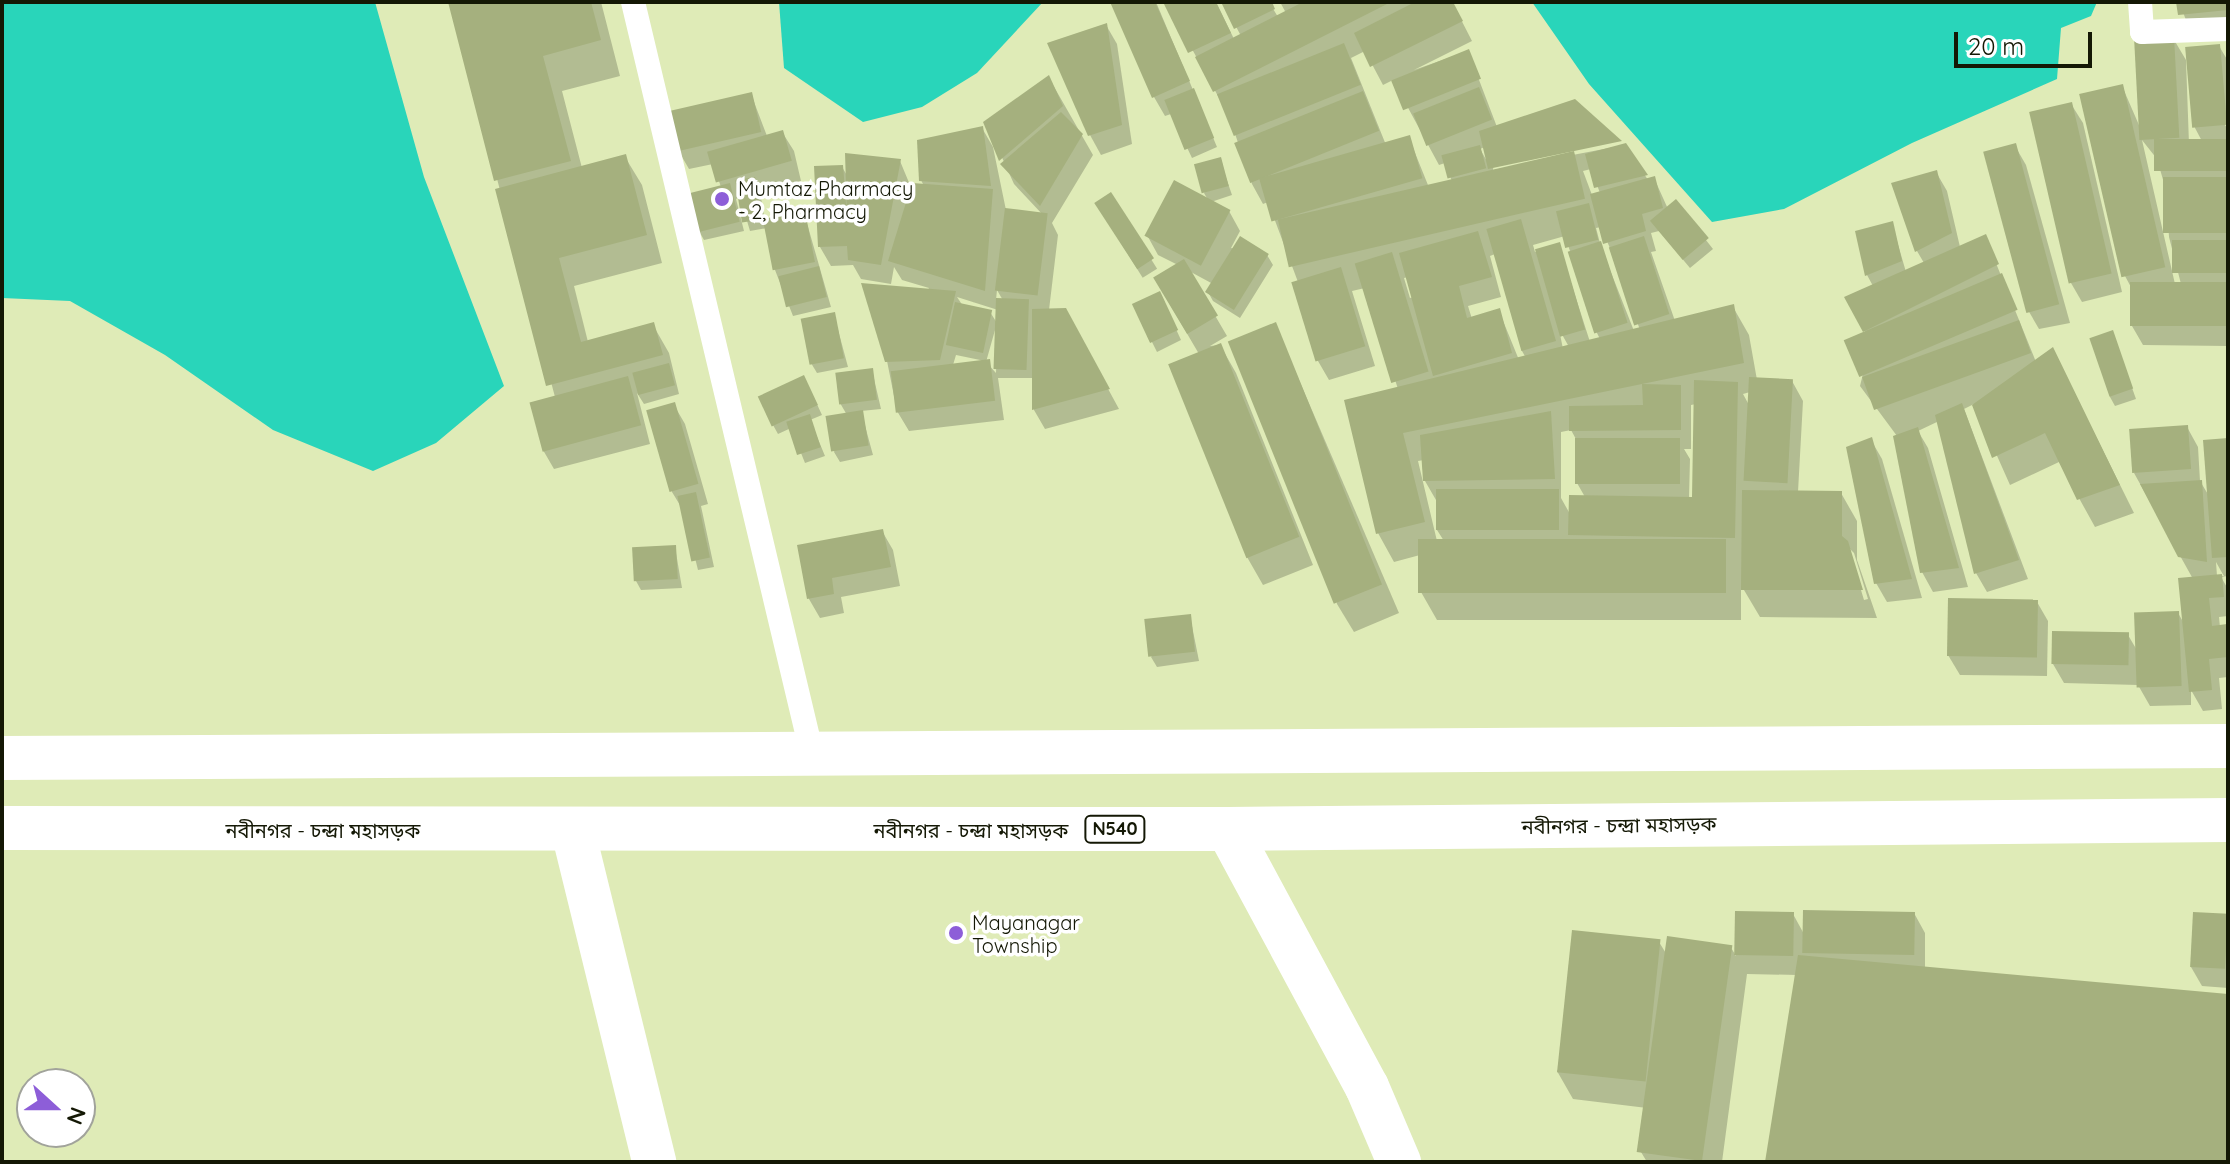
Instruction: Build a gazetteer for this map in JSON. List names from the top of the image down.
{
  "streets": {
    "main road": ["নবীনগর - চন্দ্রা মহাসড়ক", "N540"]
  },
  "places": ["Mumtaz Pharmacy - 2, Pharmacy", "Mayanagar Township"],
  "scale_bar": "20 m",
  "north": "right"
}
